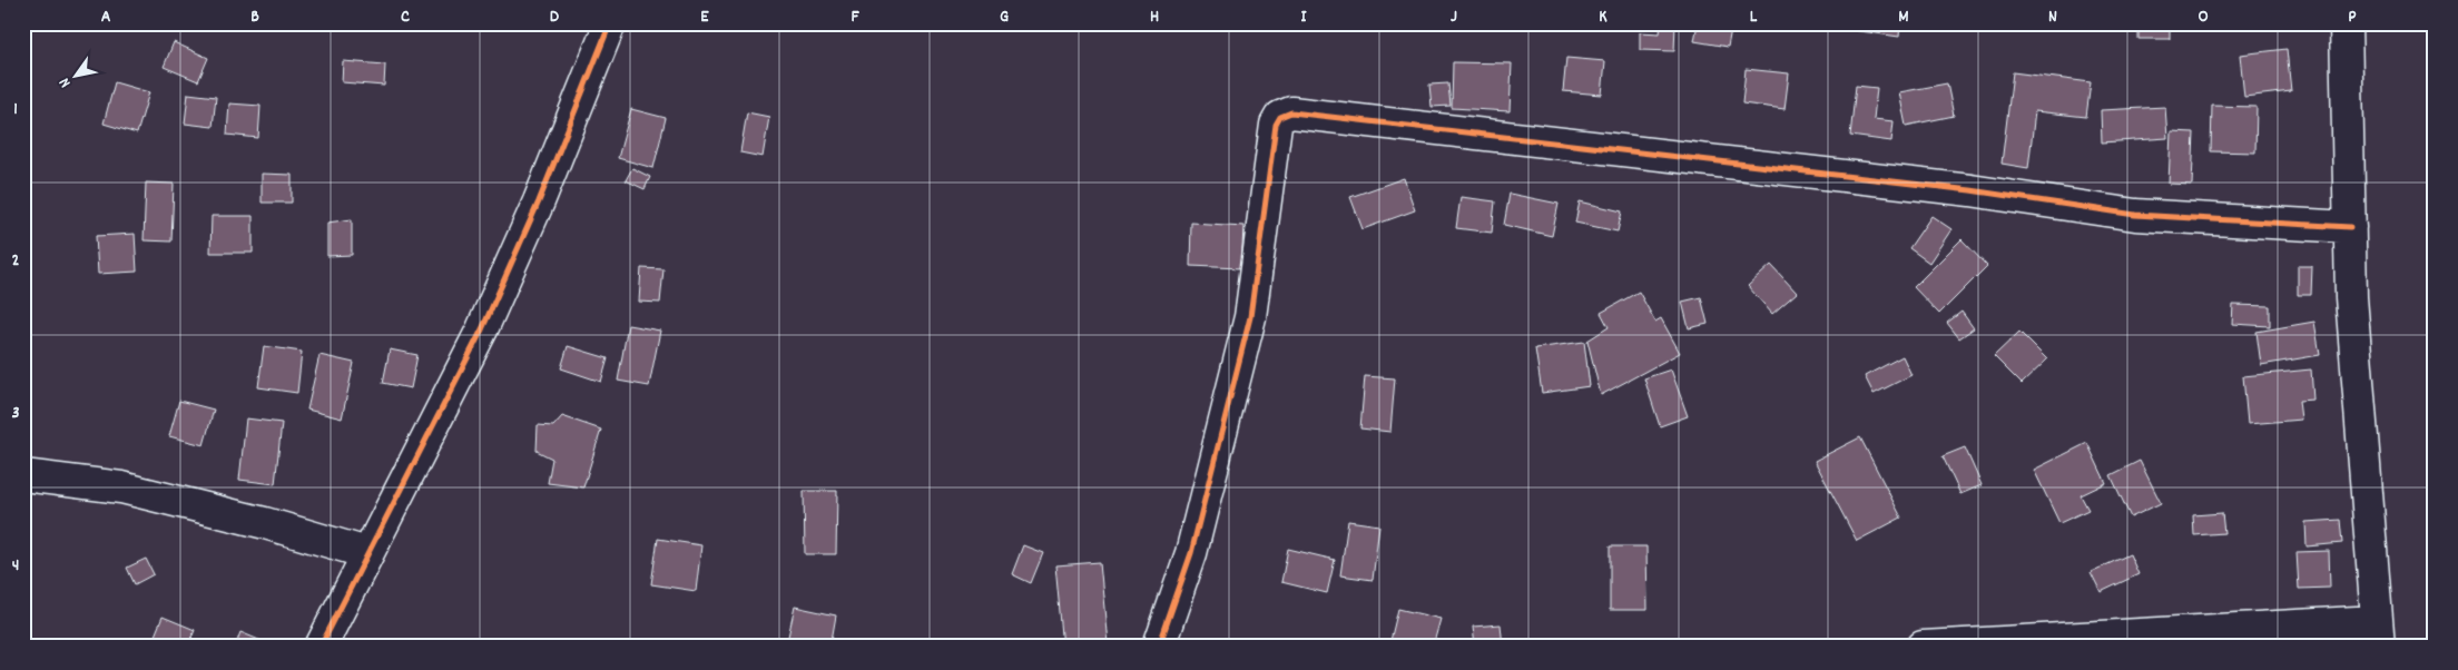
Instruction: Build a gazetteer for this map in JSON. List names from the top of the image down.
{
  "north": "bottom left",
  "grid": {
    "columns": [
      "A",
      "B",
      "C",
      "D",
      "E",
      "F",
      "G",
      "H",
      "I",
      "J",
      "K",
      "L",
      "M",
      "N",
      "O",
      "P"
    ],
    "rows": [
      "1",
      "2",
      "3",
      "4"
    ]
  }
}
